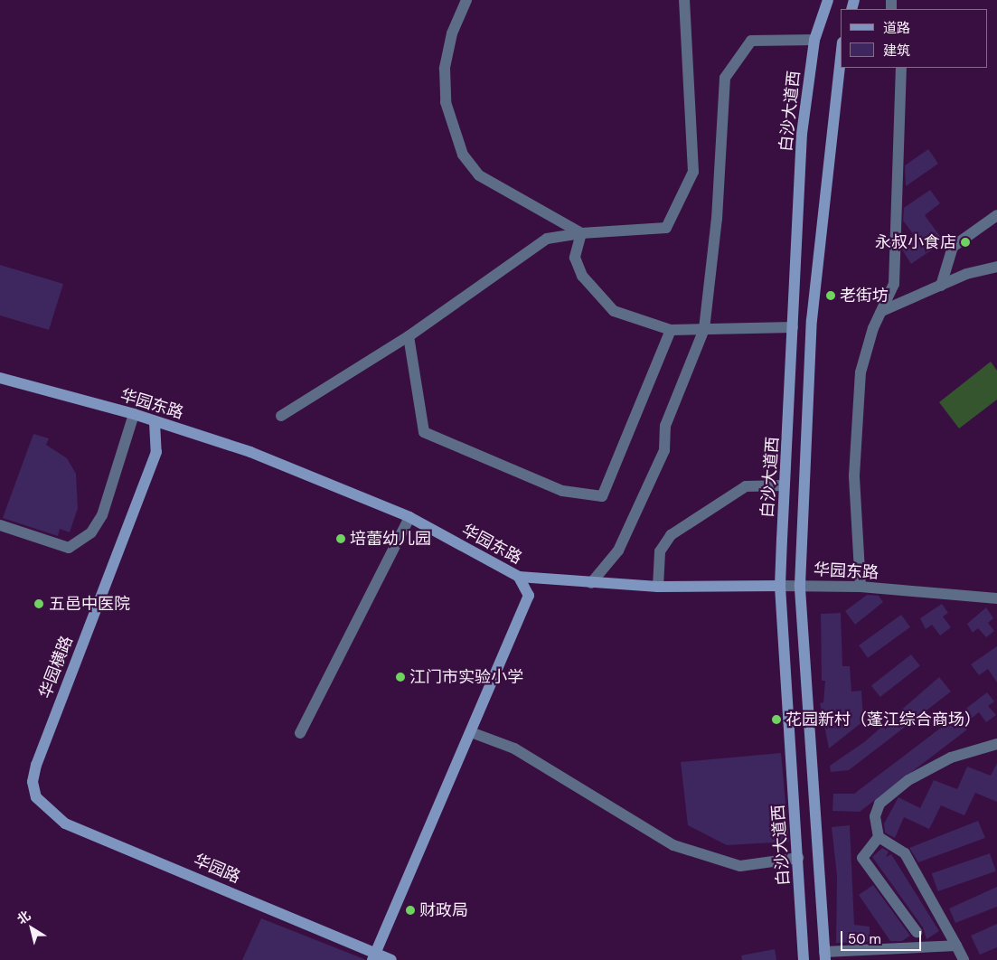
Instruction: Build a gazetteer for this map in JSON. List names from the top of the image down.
{
  "streets": {
    "street": [
      "白沙大道西",
      "华园东路",
      "华园横路",
      "华园路"
    ]
  },
  "crossings": [
    ["白沙大道西", "华园东路"],
    ["华园东路", "华园横路"],
    ["华园横路", "华园路"]
  ],
  "places": [
    "永叔小食店",
    "老街坊",
    "培蕾幼儿园",
    "五邑中医院",
    "江门市实验小学",
    "花园新村（蓬江综合商场）",
    "财政局"
  ],
  "legend": ["道路", "建筑"],
  "scale_bar": "50 m",
  "north": "top left"
}
